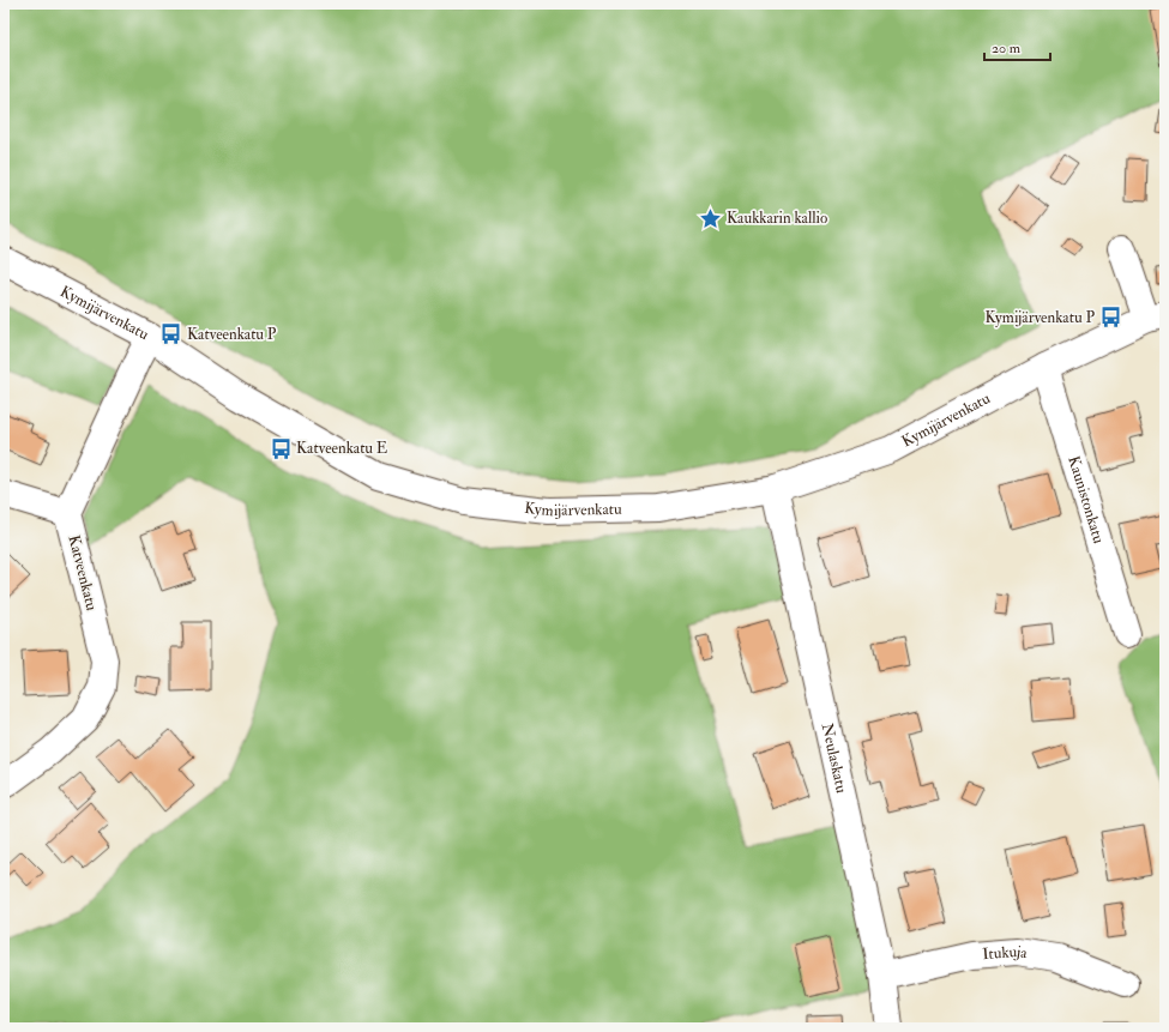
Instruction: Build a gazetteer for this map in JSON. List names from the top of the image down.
{
  "streets": {
    "street": [
      "Kymijärvenkatu",
      "Kaunistonkatu",
      "Katveenkatu",
      "Neulaskatu",
      "Itukuja"
    ]
  },
  "crossings": [
    ["Kymijärvenkatu", "Kaunistonkatu"],
    ["Kymijärvenkatu", "Neulaskatu"],
    ["Neulaskatu", "Itukuja"]
  ],
  "places": {
    "place": ["Kaukkarin kallio"],
    "bus stop": ["Kymijärvenkatu P", "Katveenkatu P", "Katveenkatu E"]
  },
  "scale_bar": "20 m"
}
